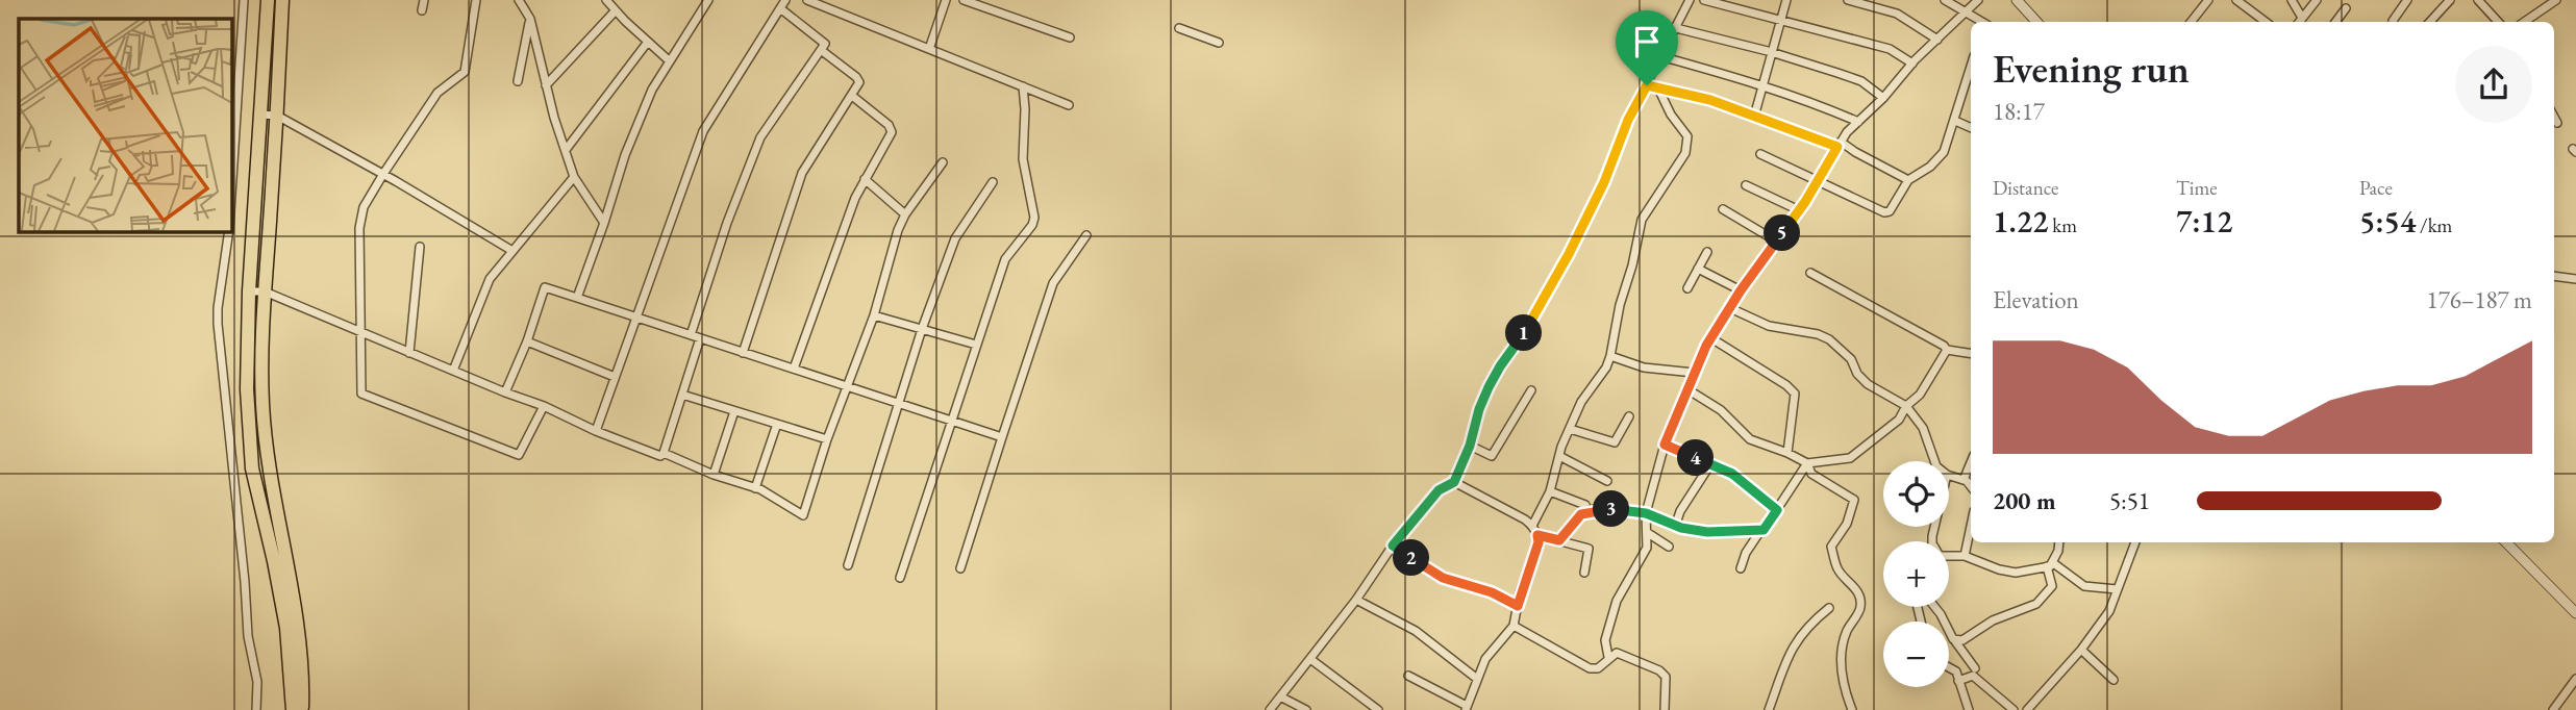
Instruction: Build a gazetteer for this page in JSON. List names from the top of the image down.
{
  "page": {
    "heading": ["Evening run", "18:17"],
    "stats": [
      ["Distance", "1.22 km"],
      ["Time", "7:12"],
      ["Pace", "5:54 /km"]
    ],
    "pins": [
      "5",
      "1",
      "4",
      "3",
      "2"
    ],
    "chart": ["Elevation", "176–187 m"],
    "map_buttons": ["+", "−"],
    "list": [
      {
        "name": "200 m",
        "note": "5:51"
      }
    ]
  }
}
